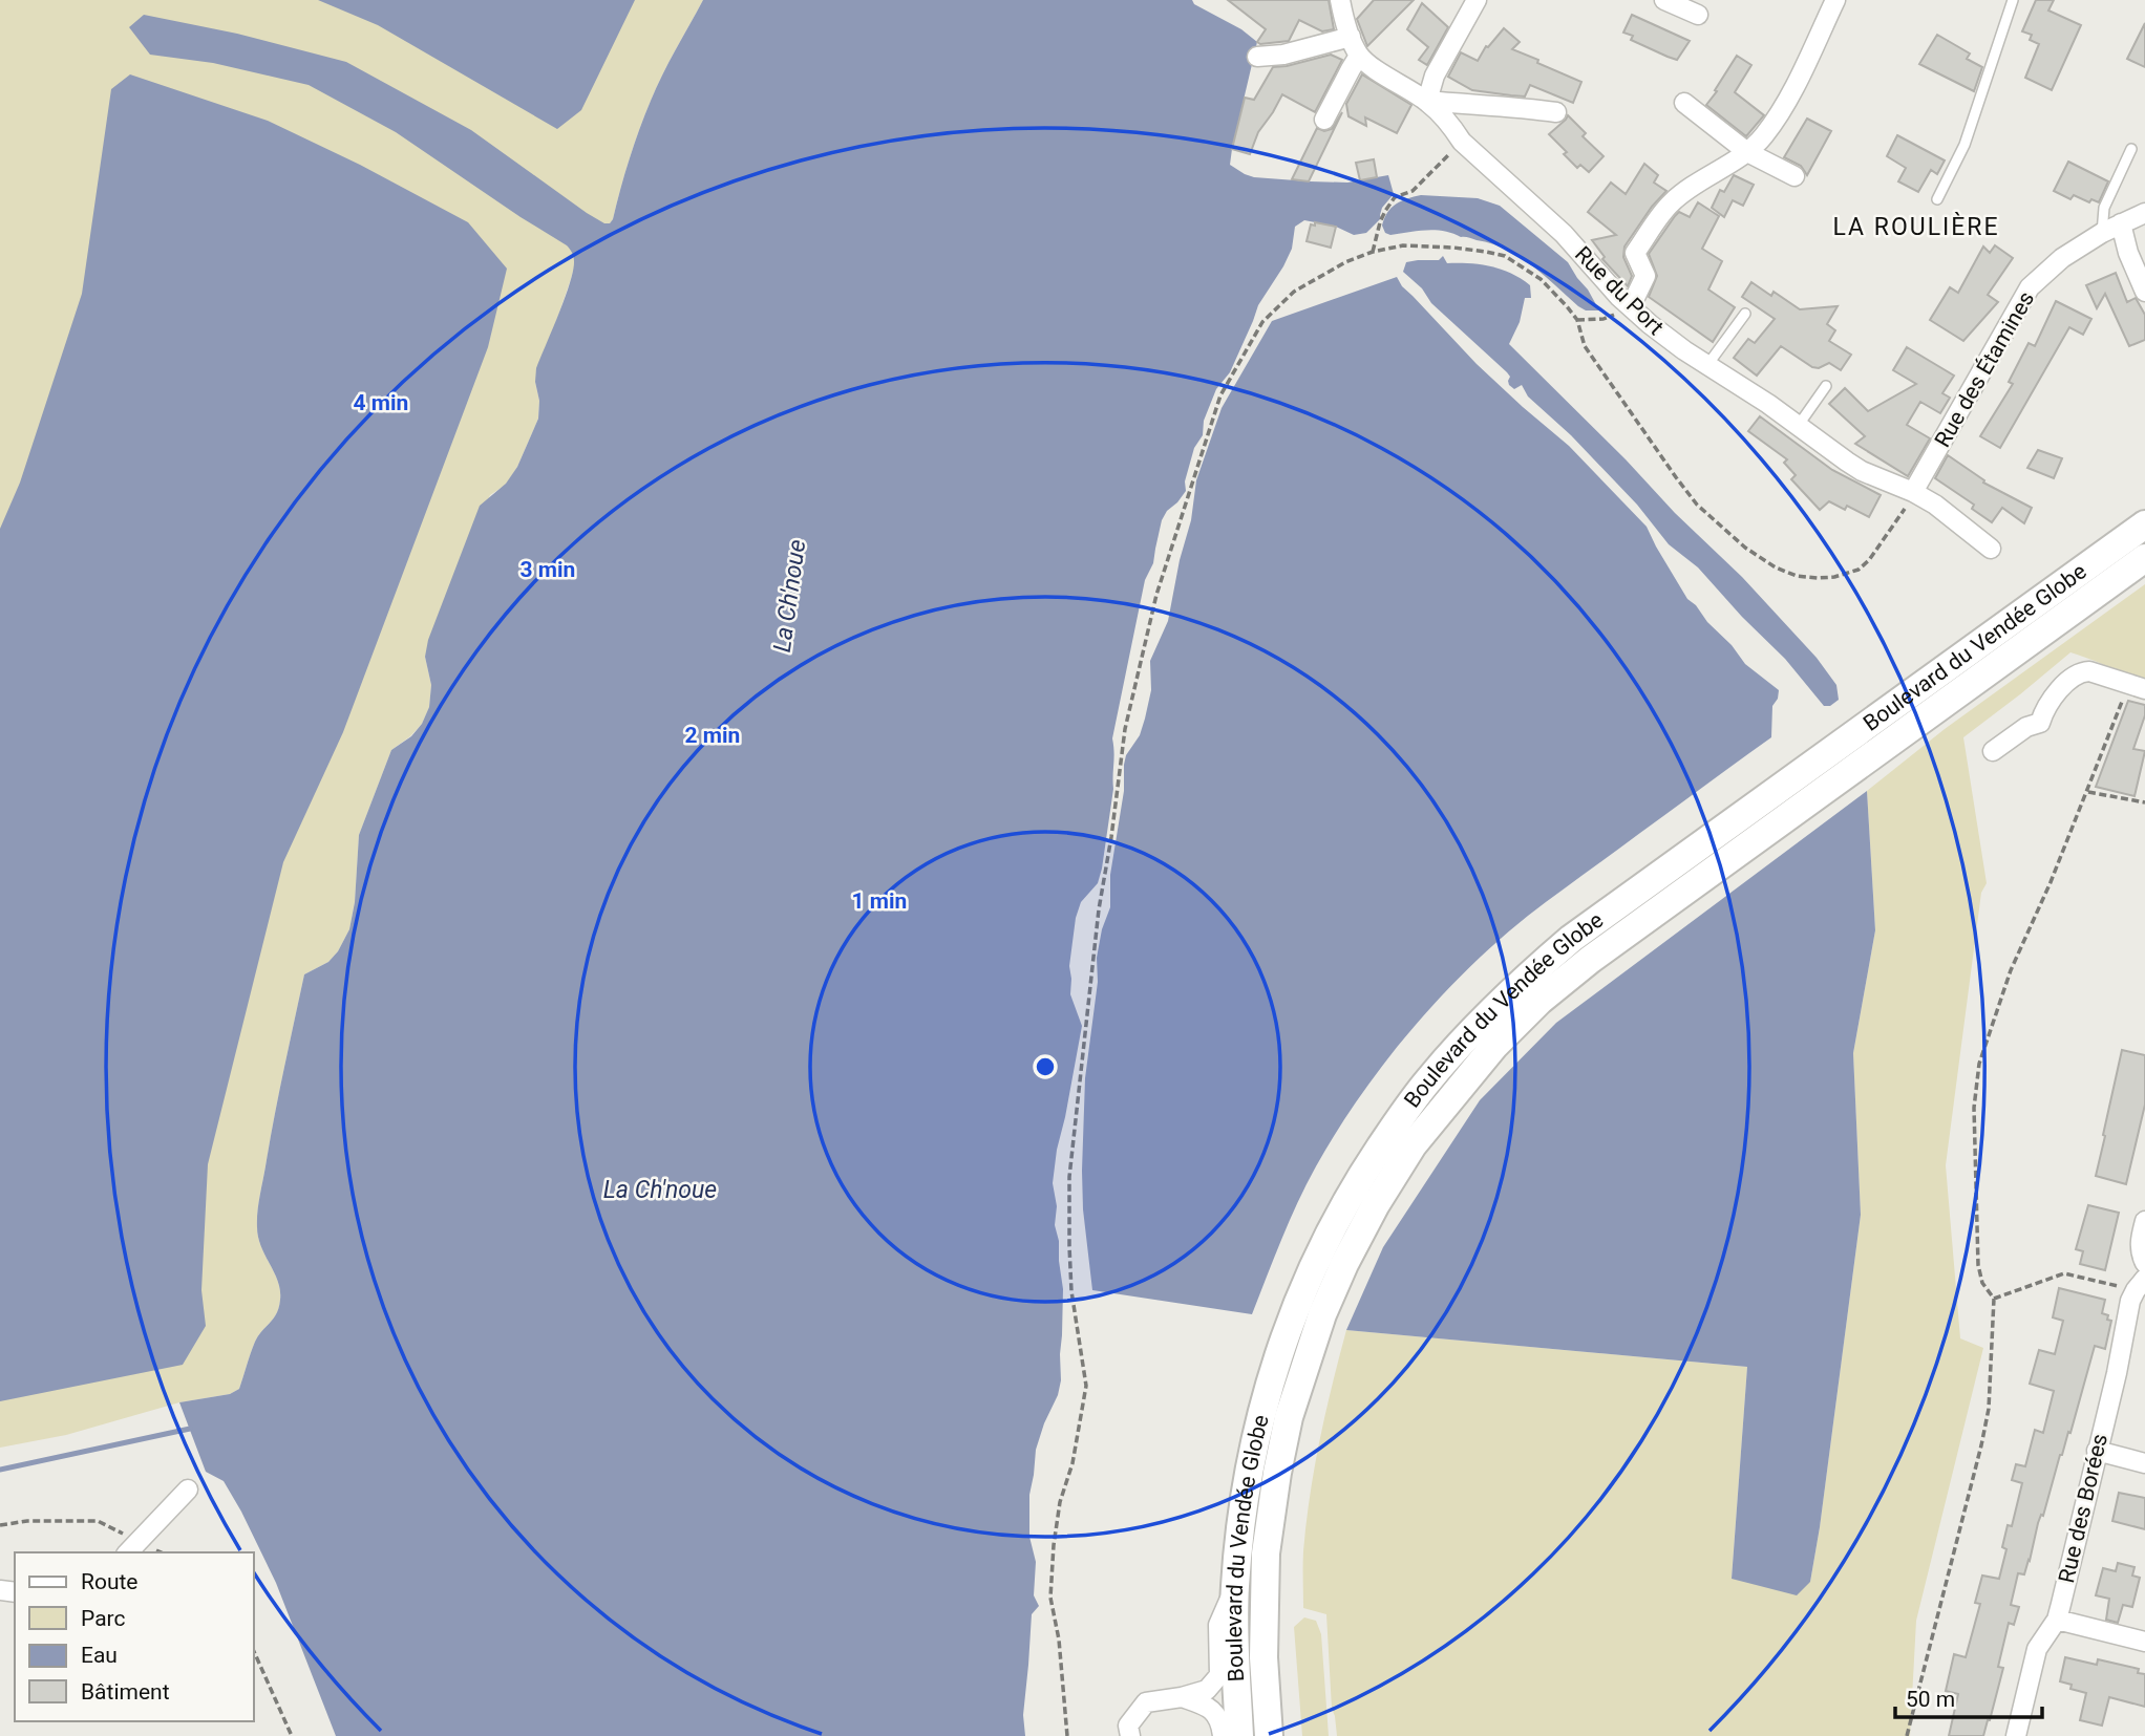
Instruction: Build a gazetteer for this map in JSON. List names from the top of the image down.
{
  "streets": {
    "main road": ["Boulevard du Vendée Globe"],
    "street": ["Rue du Port", "Rue des Étamines", "Rue des Borées"]
  },
  "crossings": [
    ["Rue du Port", "Rue des Étamines"]
  ],
  "districts": ["LA ROULIÈRE"],
  "water": ["La Ch'noue"],
  "legend": [
    "Route",
    "Parc",
    "Eau",
    "Bâtiment"
  ],
  "scale_bar": "50 m",
  "rings": [
    "4 min",
    "3 min",
    "2 min",
    "1 min"
  ]
}
